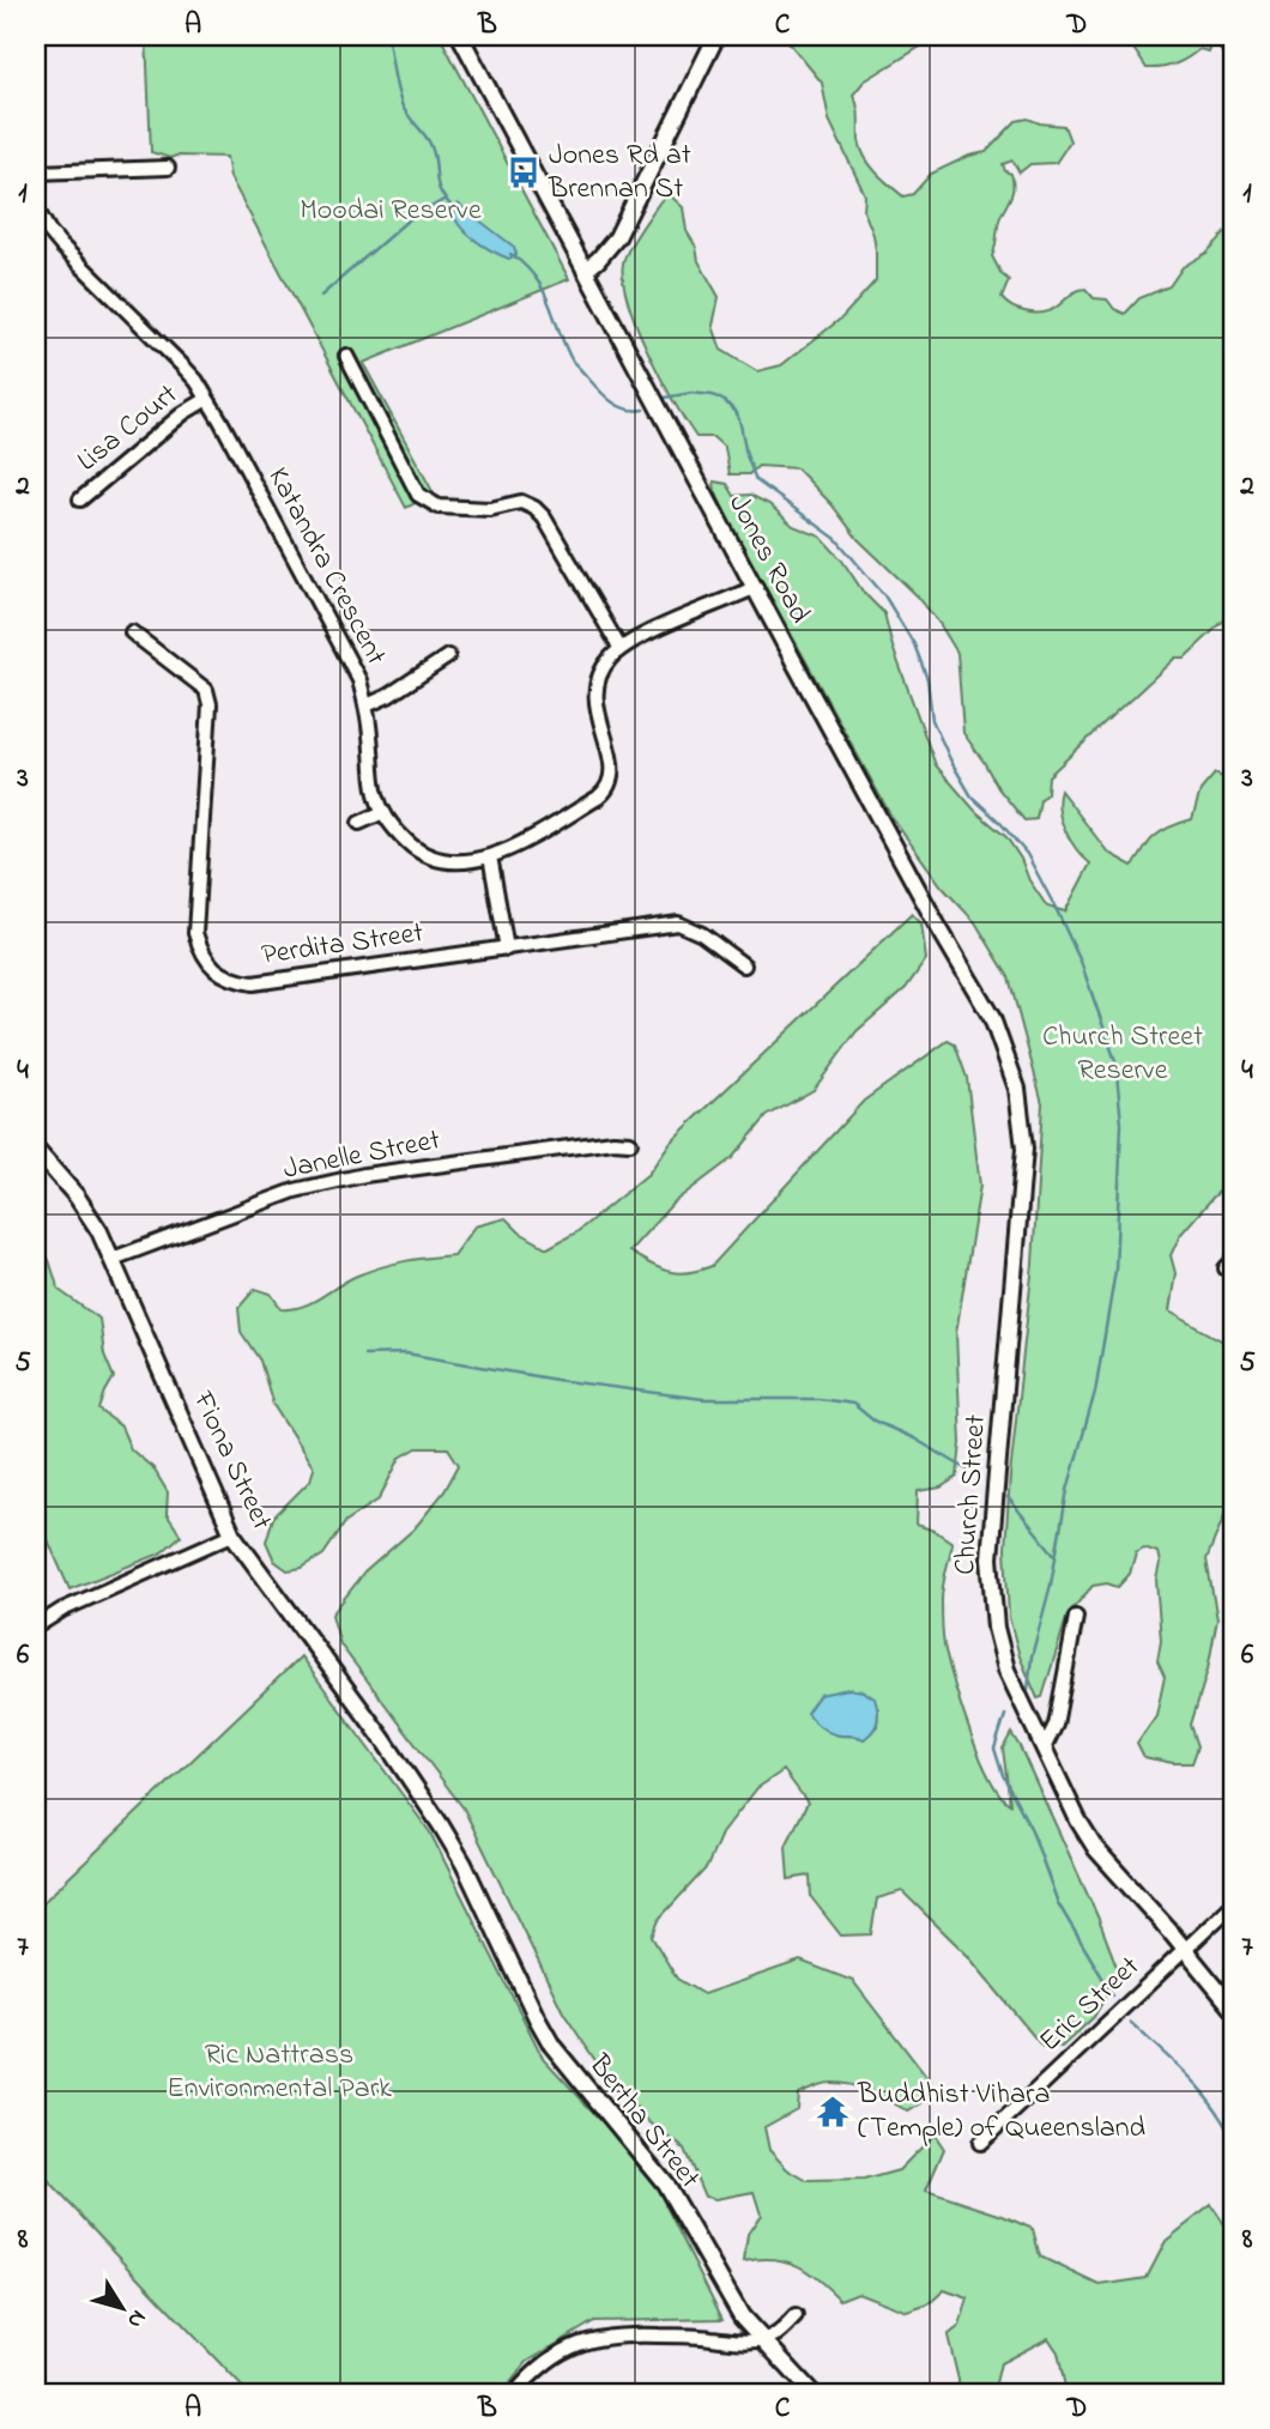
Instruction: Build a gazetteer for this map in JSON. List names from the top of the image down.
{
  "streets": {
    "street": [
      "Lisa Court",
      "Jones Road",
      "Katandra Crescent",
      "Perdita Street",
      "Janelle Street",
      "Fiona Street",
      "Church Street",
      "Eric Street",
      "Bertha Street"
    ]
  },
  "crossings": [
    ["Lisa Court", "Katandra Crescent"],
    ["Jones Road", "Katandra Crescent"],
    ["Jones Road", "Church Street"],
    ["Janelle Street", "Fiona Street"],
    ["Fiona Street", "Bertha Street"],
    ["Church Street", "Eric Street"]
  ],
  "parks": ["Moodai Reserve", "Church Street Reserve", "Ric Nattrass Environmental Park"],
  "places": {
    "bus stop": ["Jones Rd at Brennan St"],
    "temple": ["Buddhist Vihara (Temple) of Queensland"]
  },
  "north": "bottom right",
  "grid": {
    "columns": [
      "A",
      "B",
      "C",
      "D"
    ],
    "rows": [
      "1",
      "2",
      "3",
      "4",
      "5",
      "6",
      "7",
      "8"
    ]
  }
}
